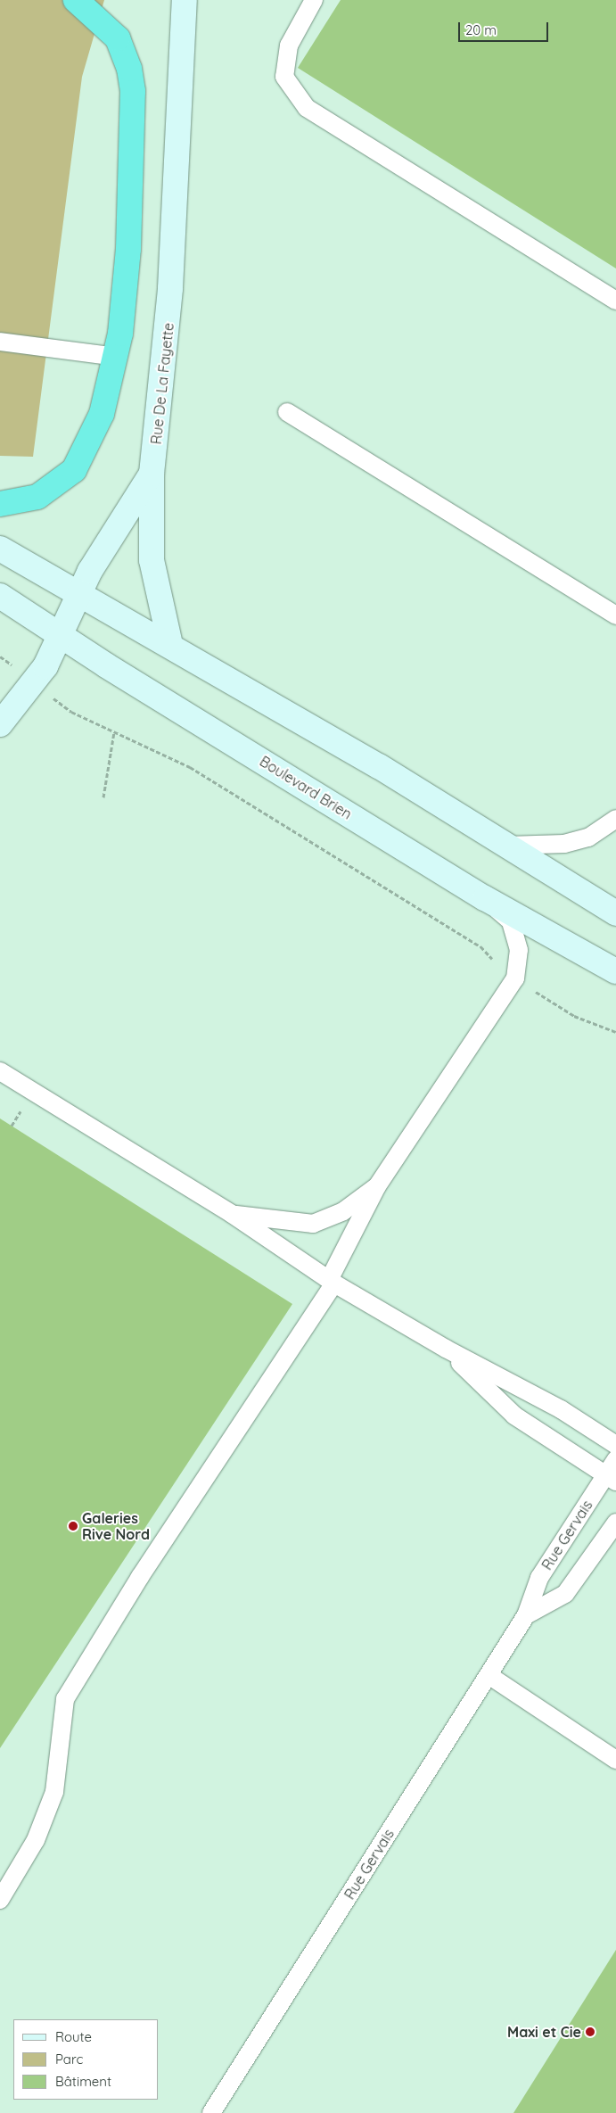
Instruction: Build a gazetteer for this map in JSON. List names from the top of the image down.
{
  "streets": {
    "main road": ["Rue De La Fayette", "Boulevard Brien"],
    "lane": ["Rue Gervais"]
  },
  "crossings": [
    ["Rue De La Fayette", "Boulevard Brien"]
  ],
  "places": ["Galeries Rive Nord", "Maxi et Cie"],
  "legend": ["Route", "Parc", "Bâtiment"],
  "scale_bar": "20 m"
}
